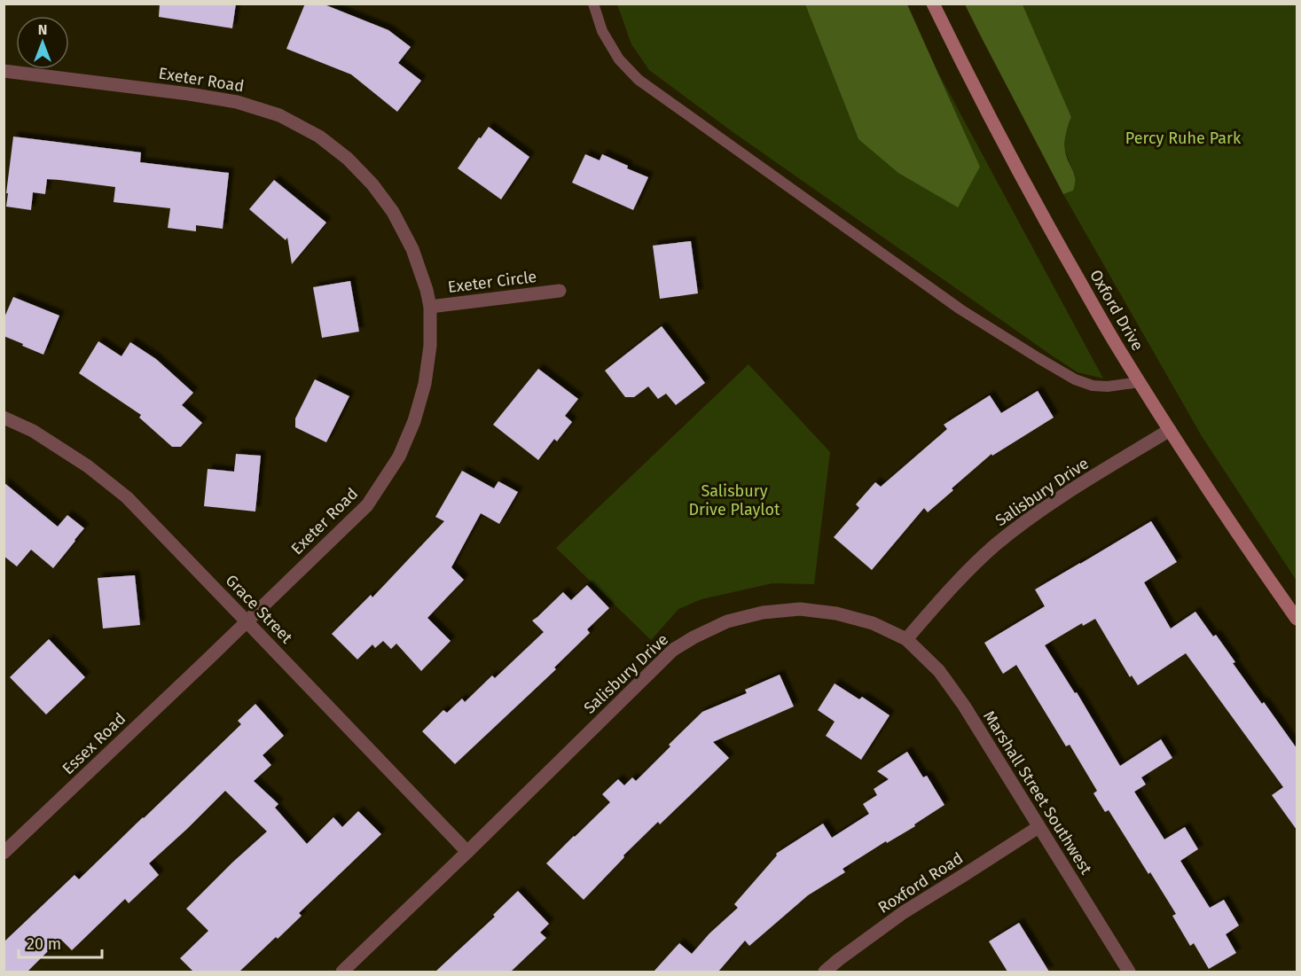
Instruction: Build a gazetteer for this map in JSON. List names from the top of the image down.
{
  "streets": {
    "main road": ["Oxford Drive"],
    "street": [
      "Exeter Road",
      "Exeter Circle",
      "Salisbury Drive",
      "Grace Street",
      "Essex Road",
      "Marshall Street Southwest",
      "Roxford Road"
    ]
  },
  "crossings": [
    ["Exeter Road", "Exeter Circle"],
    ["Exeter Road", "Grace Street"],
    ["Exeter Road", "Essex Road"],
    ["Oxford Drive", "Salisbury Drive"],
    ["Salisbury Drive", "Grace Street"],
    ["Salisbury Drive", "Marshall Street Southwest"],
    ["Marshall Street Southwest", "Roxford Road"]
  ],
  "parks": ["Percy Ruhe Park", "Salisbury Drive Playlot"],
  "scale_bar": "20 m",
  "north": "top"
}
